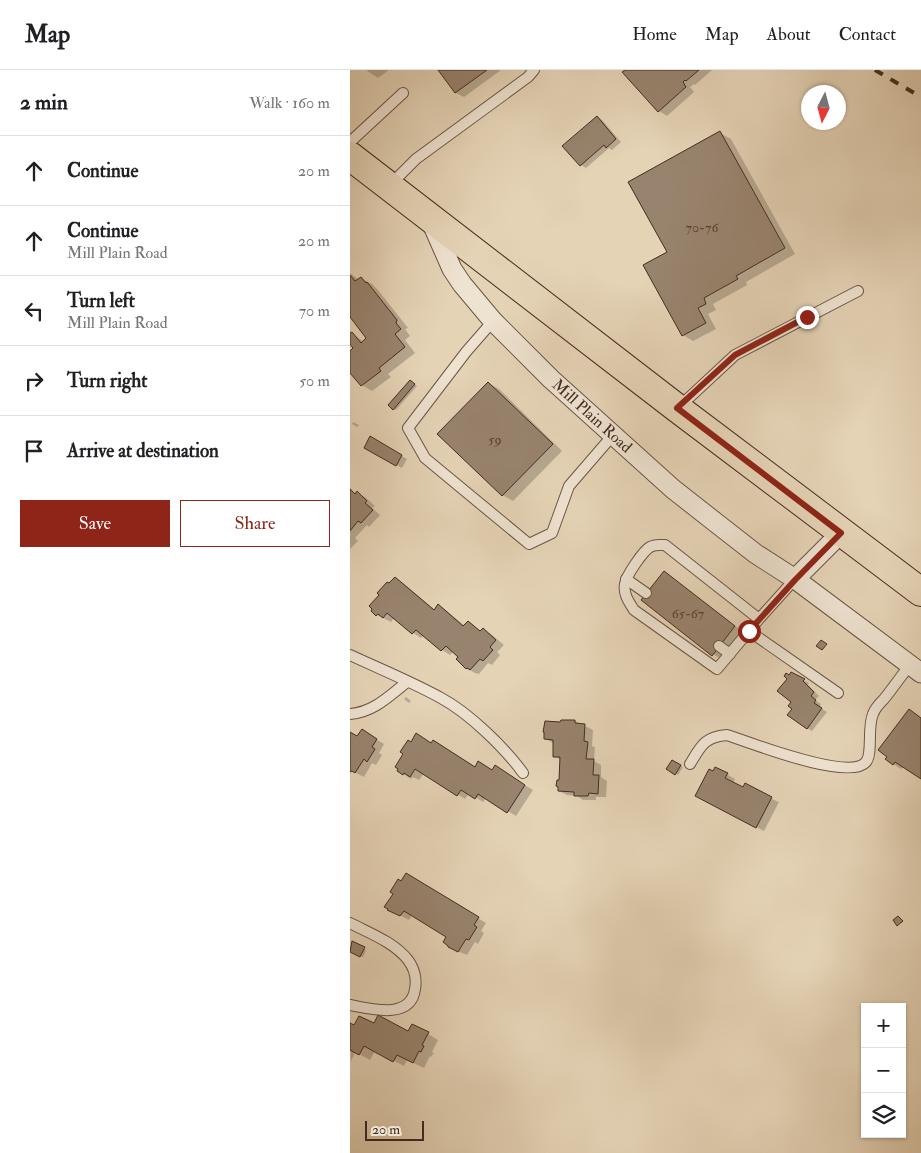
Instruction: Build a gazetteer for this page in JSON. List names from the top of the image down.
{
  "streets": {
    "main road": ["Mill Plain Road"]
  },
  "house_numbers": ["70-76", "59", "65-67"],
  "scale_bar": "20 m",
  "north": "bottom",
  "page": {
    "header": "Map",
    "nav": [
      "Home",
      "Map",
      "About",
      "Contact"
    ],
    "heading": ["2 min", "Walk · 160 m"],
    "list": [
      ["Continue", "20 m"],
      ["Continue", "Mill Plain Road", "20 m"],
      ["Turn left", "Mill Plain Road", "70 m"],
      ["Turn right", "50 m"],
      "Arrive at destination"
    ],
    "buttons": ["Save", "Share"],
    "map_buttons": ["+", "−"],
    "scale": "20 m"
  }
}
